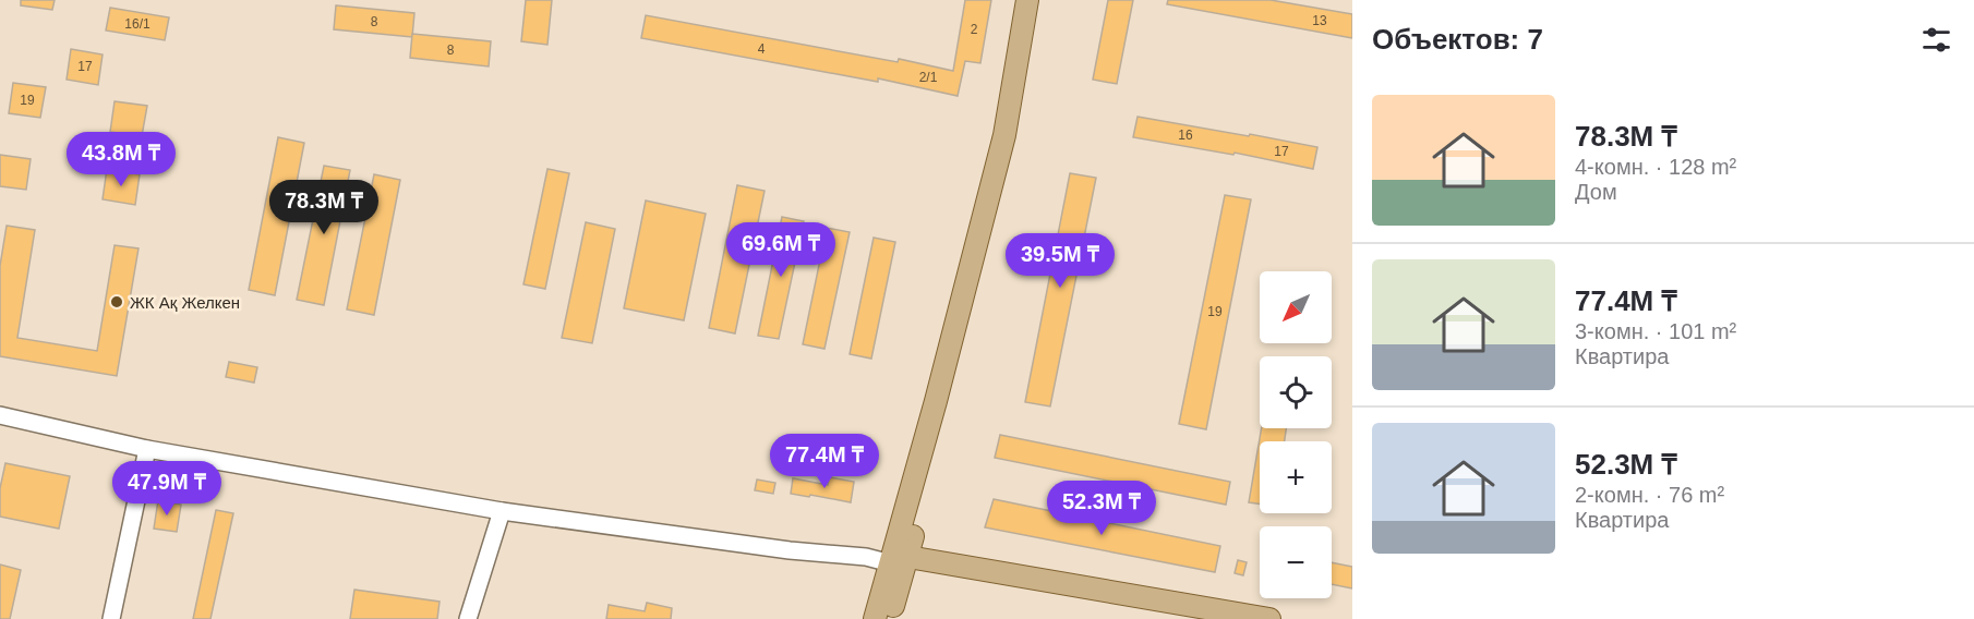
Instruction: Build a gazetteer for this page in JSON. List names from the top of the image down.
{
  "places": ["ЖК Ақ Желкен"],
  "house_numbers": [
    "13",
    "8",
    "16/1",
    "2",
    "4",
    "8",
    "17",
    "2/1",
    "19",
    "16",
    "17",
    "19"
  ],
  "north": "bottom left",
  "page": {
    "heading": "Объектов: 7",
    "list": [
      {
        "name": "78.3M ₸",
        "note": "4-комн. · 128 m² · Дом"
      },
      {
        "name": "77.4M ₸",
        "note": "3-комн. · 101 m² · Квартира"
      },
      {
        "name": "52.3M ₸",
        "note": "2-комн. · 76 m² · Квартира"
      }
    ],
    "price": [
      "43.8M ₸",
      "78.3M ₸",
      "69.6M ₸",
      "39.5M ₸",
      "77.4M ₸",
      "47.9M ₸",
      "52.3M ₸"
    ],
    "map_buttons": ["+", "−"]
  }
}
